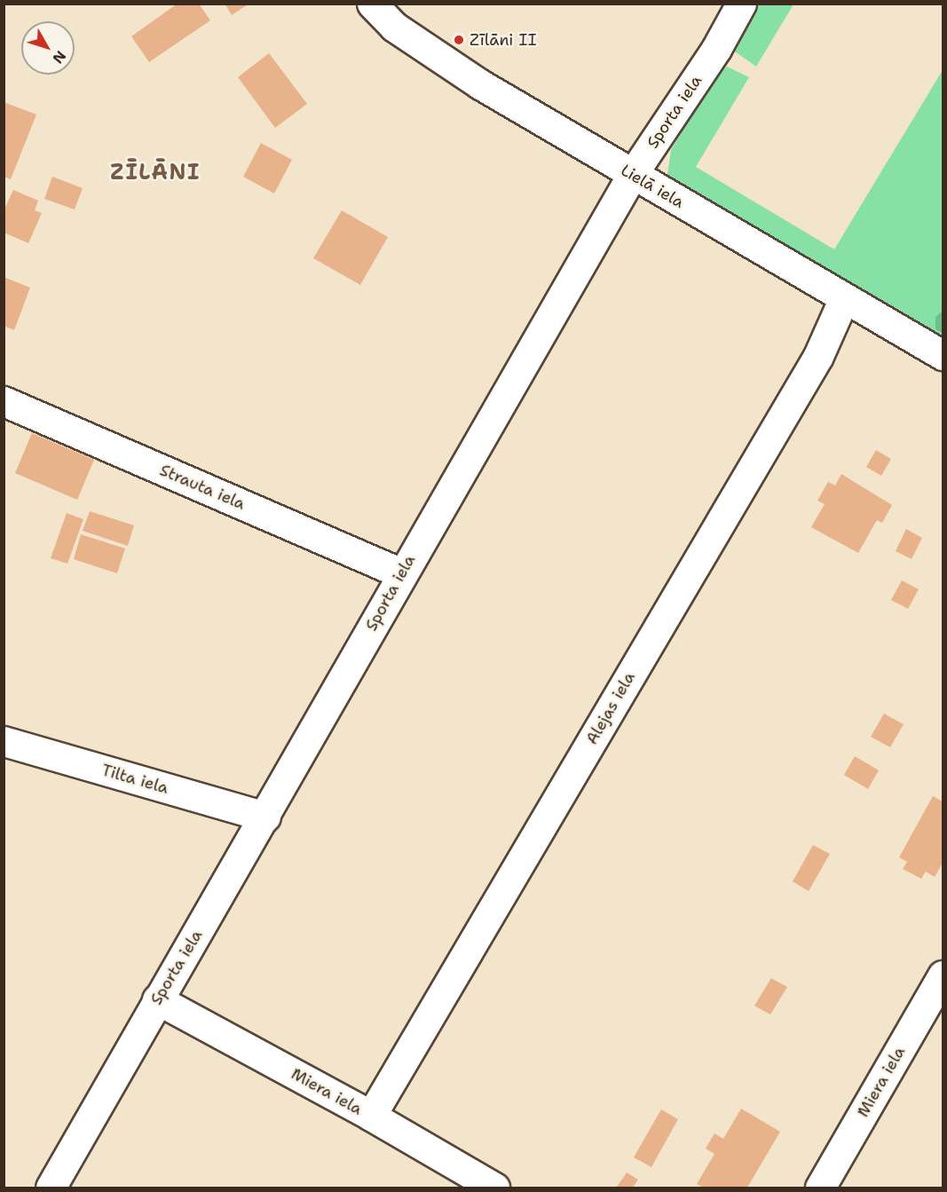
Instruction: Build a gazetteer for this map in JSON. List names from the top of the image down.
{
  "streets": {
    "street": [
      "Sporta iela",
      "Lielā iela",
      "Strauta iela",
      "Alejas iela",
      "Tilta iela",
      "Miera iela"
    ]
  },
  "crossings": [
    ["Sporta iela", "Lielā iela"],
    ["Sporta iela", "Strauta iela"],
    ["Sporta iela", "Tilta iela"],
    ["Sporta iela", "Miera iela"],
    ["Lielā iela", "Alejas iela"],
    ["Alejas iela", "Miera iela"]
  ],
  "districts": ["ZĪLĀNI"],
  "places": ["Zīlāni II"],
  "north": "bottom right"
}
